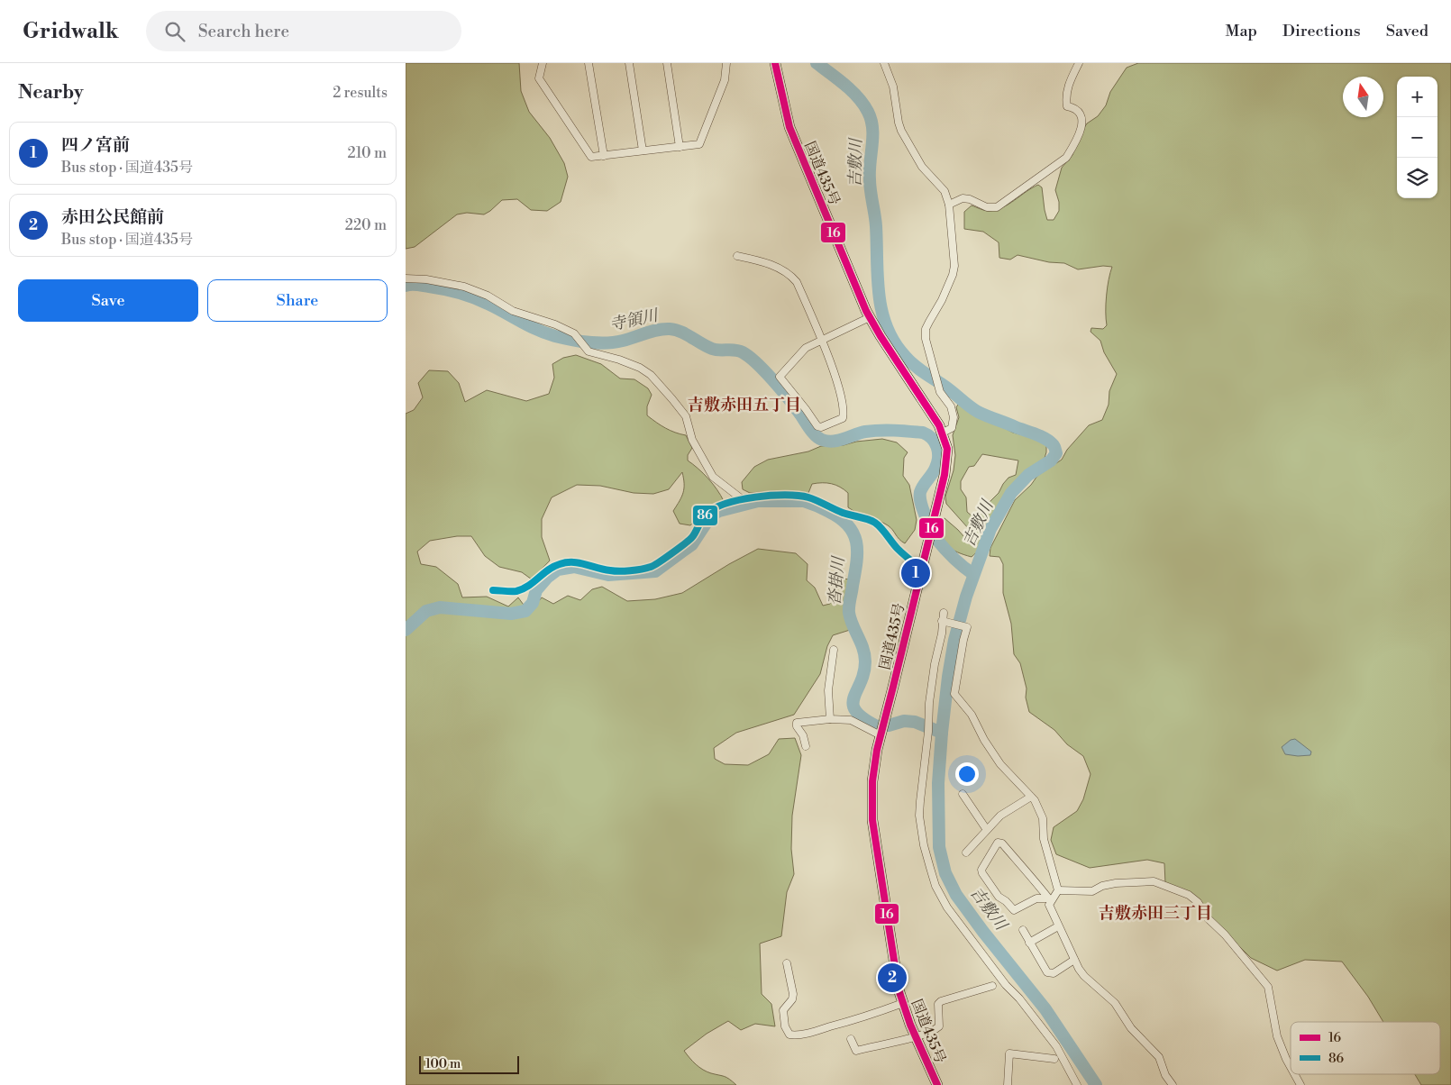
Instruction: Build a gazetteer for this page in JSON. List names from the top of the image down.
{
  "streets": {
    "highway": ["国道435号"]
  },
  "districts": ["吉敷赤田五丁目", "吉敷赤田三丁目"],
  "water": ["吉敷川", "寺領川", "沓掛川"],
  "lines": ["transit line 16", "transit line 86"],
  "legend": ["16", "86"],
  "scale_bar": "100 m",
  "north": "top",
  "page": {
    "header": "Gridwalk",
    "search": "Search here",
    "nav": ["Map", "Directions", "Saved"],
    "heading": ["Nearby", "2 results"],
    "map_buttons": ["+", "−"],
    "list": [
      {
        "mark": "1",
        "name": "四ノ宮前",
        "note": "Bus stop · 国道435号",
        "value": "210 m"
      },
      {
        "mark": "2",
        "name": "赤田公民館前",
        "note": "Bus stop · 国道435号",
        "value": "220 m"
      }
    ],
    "buttons": ["Save", "Share"],
    "pins": ["1", "2"],
    "scale": "100 m"
  }
}
